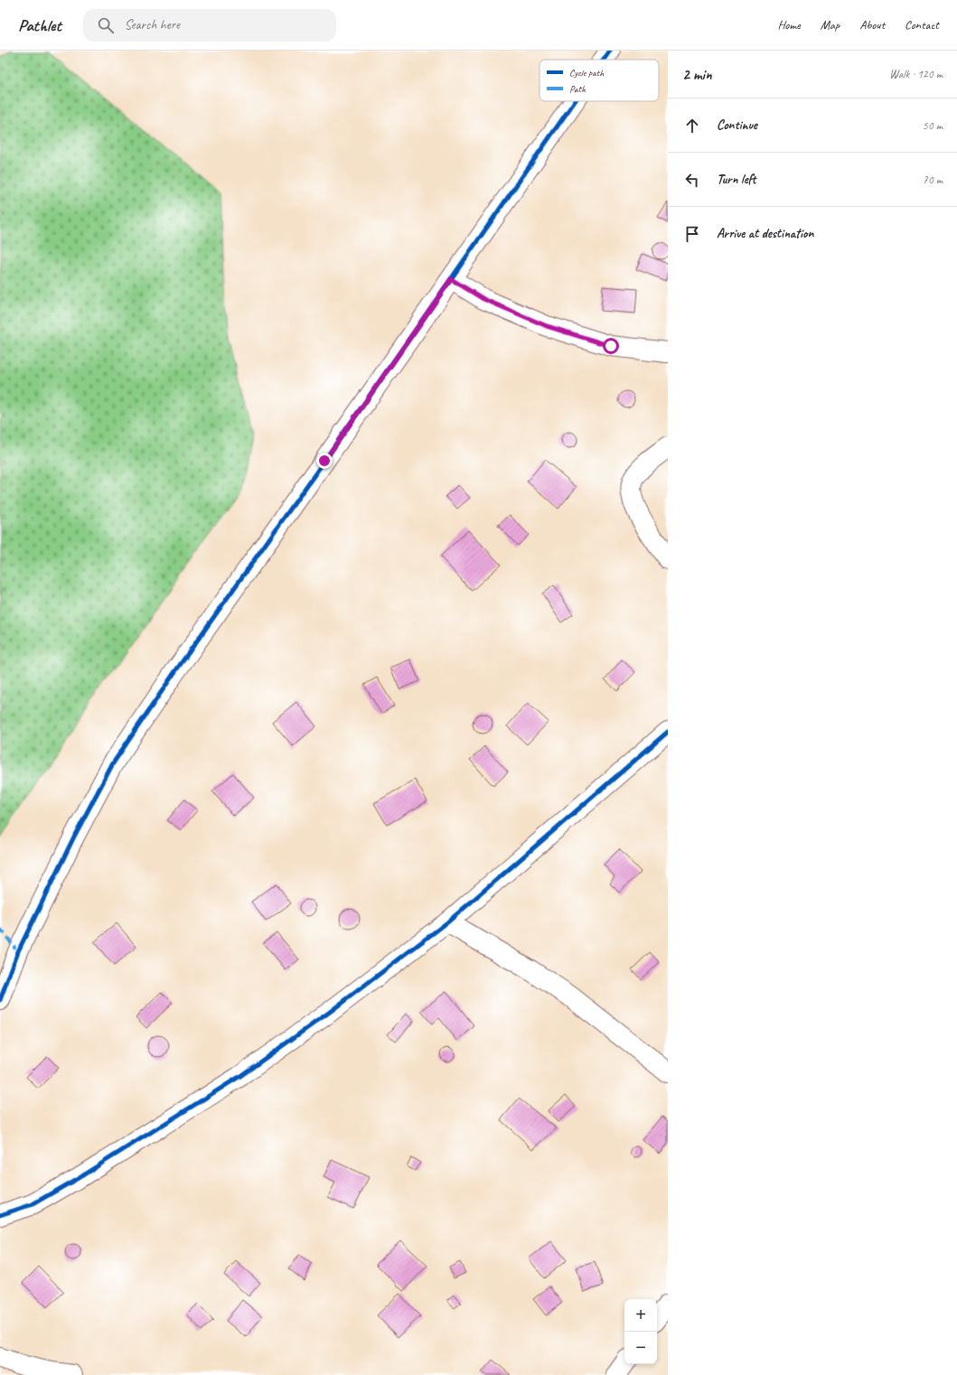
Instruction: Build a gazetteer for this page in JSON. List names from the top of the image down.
{
  "legend": ["Cycle path", "Path"],
  "page": {
    "header": "Pathlet",
    "search": "Search here",
    "nav": [
      "Home",
      "Map",
      "About",
      "Contact"
    ],
    "heading": ["2 min", "Walk · 120 m"],
    "list": [
      ["Continue", "50 m"],
      ["Turn left", "70 m"],
      "Arrive at destination"
    ],
    "map_buttons": ["+", "−"]
  }
}
